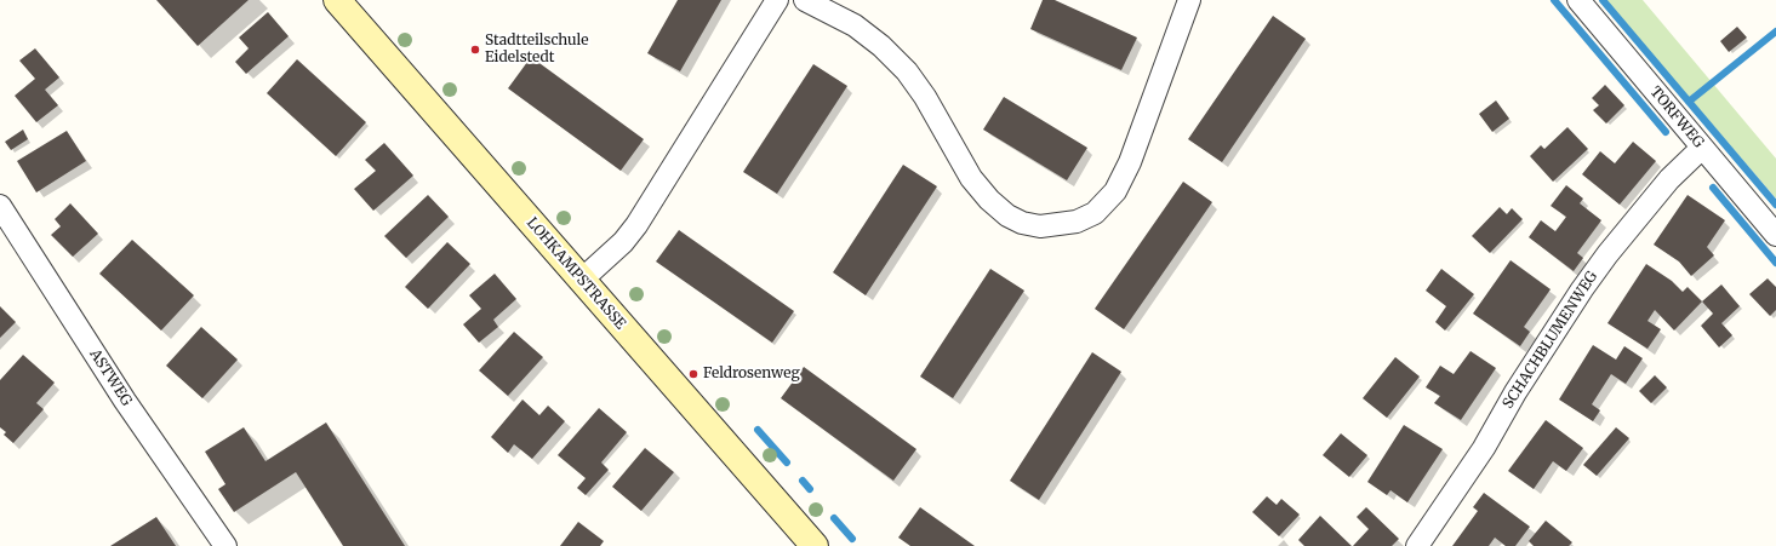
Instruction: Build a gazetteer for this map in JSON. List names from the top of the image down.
{
  "streets": {
    "street": [
      "TORFWEG",
      "LOHKAMPSTRASSE",
      "SCHACHBLUMENWEG",
      "ASTWEG"
    ]
  },
  "crossings": [
    ["TORFWEG", "SCHACHBLUMENWEG"]
  ],
  "places": ["Stadtteilschule Eidelstedt", "Feldrosenweg"]
}
